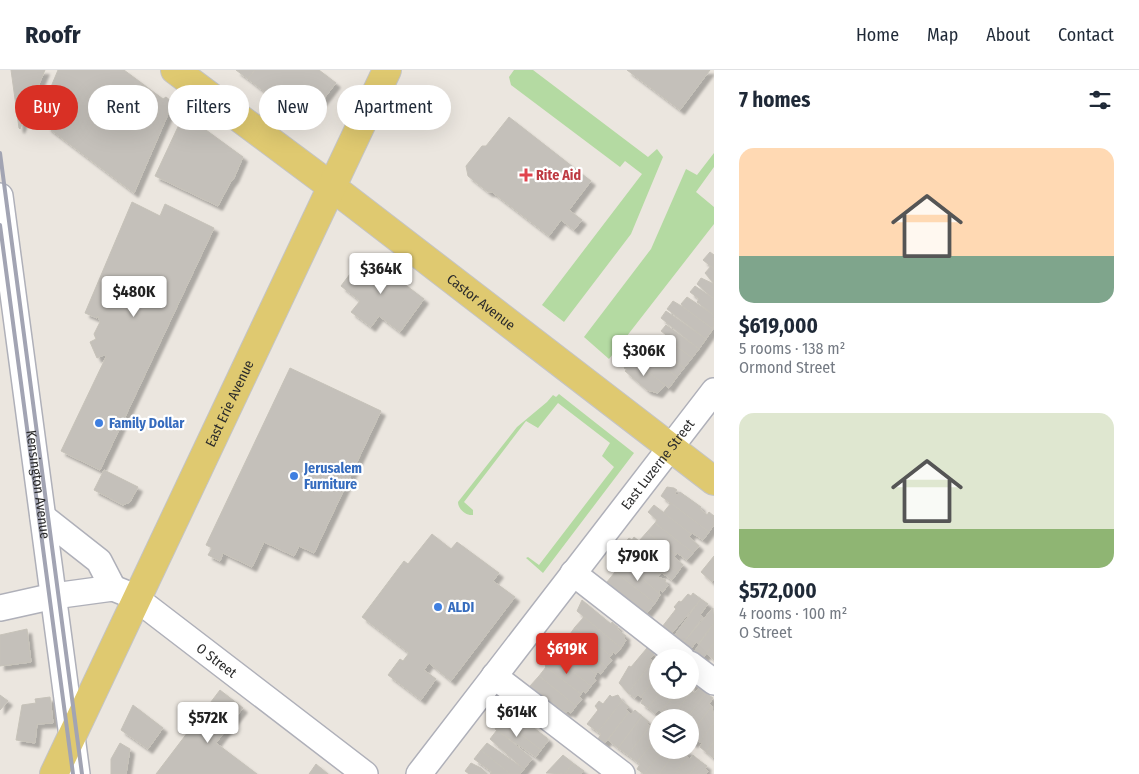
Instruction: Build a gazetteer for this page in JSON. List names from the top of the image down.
{
  "streets": {
    "main road": ["Castor Avenue", "East Erie Avenue"],
    "street": ["East Luzerne Street", "Kensington Avenue", "O Street"]
  },
  "crossings": [
    ["Castor Avenue", "East Erie Avenue"],
    ["Castor Avenue", "East Luzerne Street"],
    ["East Erie Avenue", "Kensington Avenue"],
    ["East Erie Avenue", "O Street"]
  ],
  "places": {
    "health": ["Rite Aid"],
    "other": ["Family Dollar", "Jerusalem Furniture", "ALDI"]
  },
  "page": {
    "header": "Roofr",
    "nav": [
      "Home",
      "Map",
      "About",
      "Contact"
    ],
    "heading": "7 homes",
    "chip": [
      "Buy",
      "Rent",
      "Filters",
      "New",
      "Apartment"
    ],
    "list": [
      {
        "name": "$619,000",
        "note": "5 rooms · 138 m² · Ormond Street"
      },
      {
        "name": "$572,000",
        "note": "4 rooms · 100 m² · O Street"
      }
    ],
    "price": [
      "$364K",
      "$480K",
      "$306K",
      "$790K",
      "$619K",
      "$614K",
      "$572K"
    ]
  }
}
